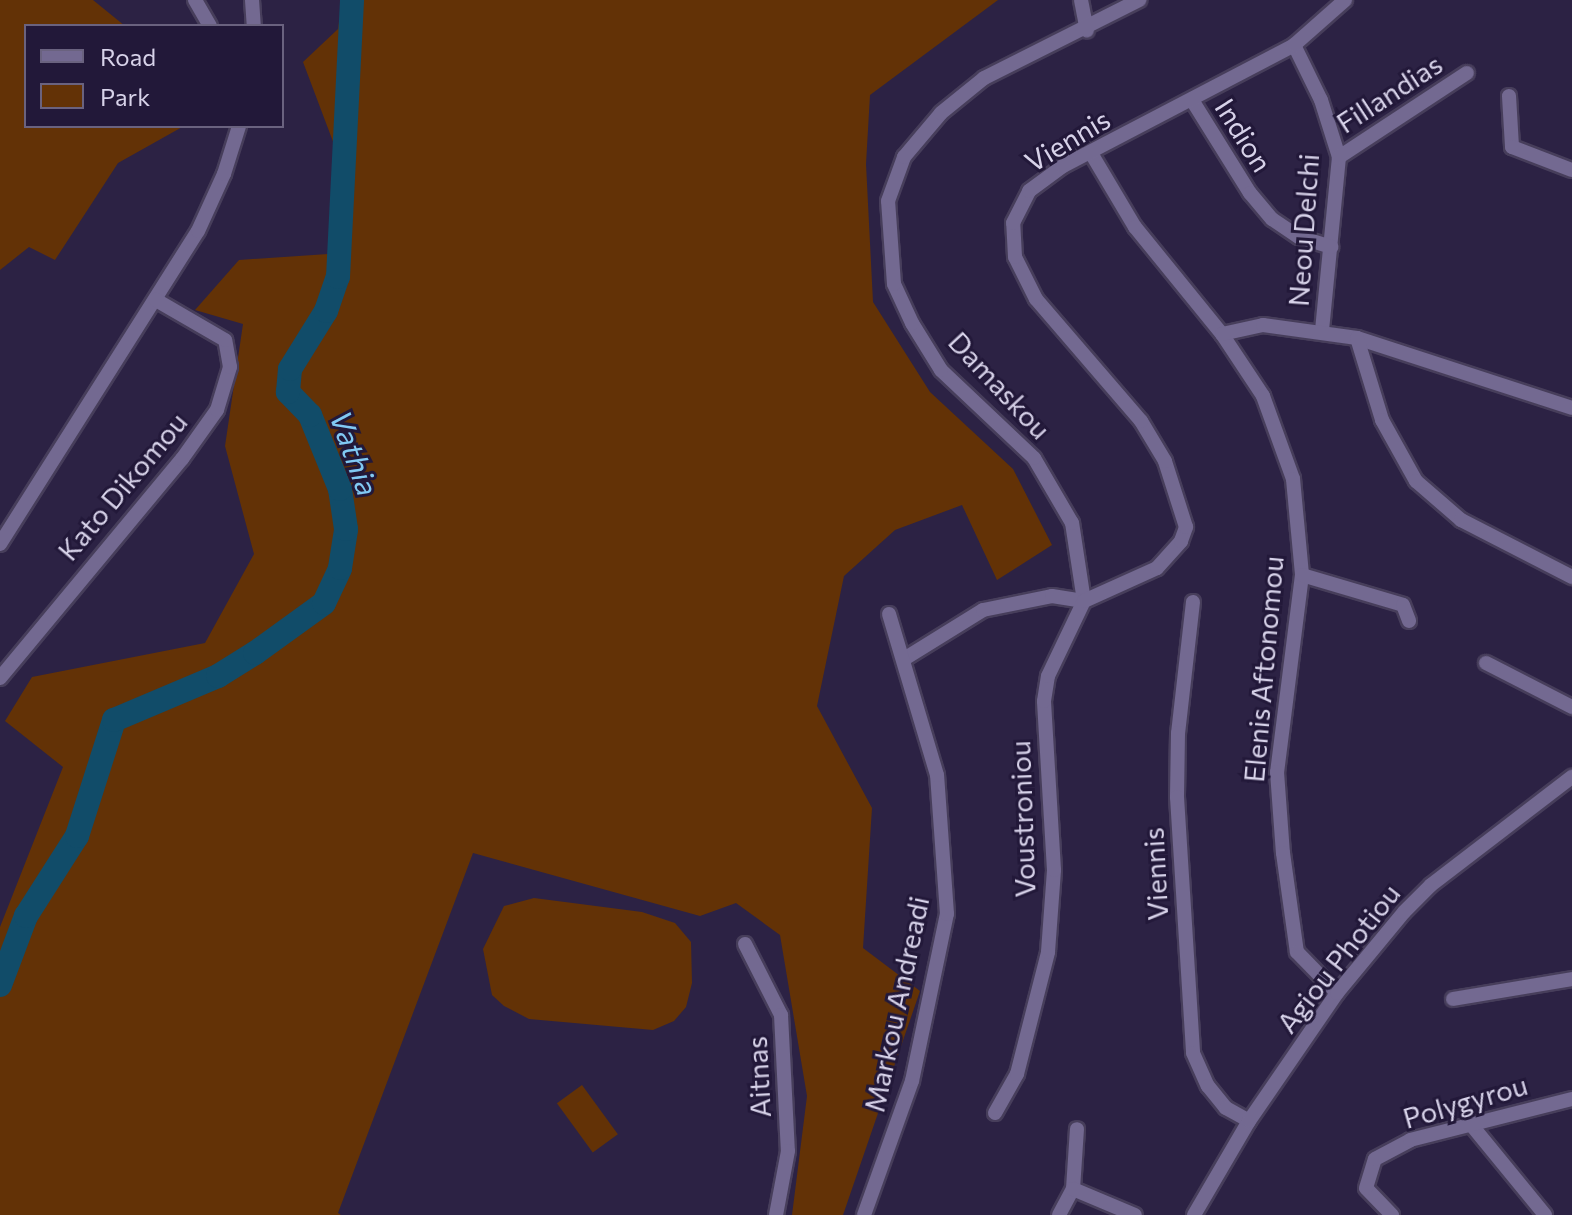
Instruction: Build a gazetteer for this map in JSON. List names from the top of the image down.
{
  "streets": {
    "street": [
      "Fillandias",
      "Indion",
      "Viennis",
      "Neou Delchi",
      "Damaskou",
      "Kato Dikomou",
      "Elenis Aftonomou",
      "Voustroniou",
      "Agiou Photiou",
      "Markou Andreadi",
      "Aitnas",
      "Polygyrou"
    ]
  },
  "crossings": [
    ["Fillandias", "Neou Delchi"],
    ["Indion", "Viennis"],
    ["Indion", "Neou Delchi"],
    ["Viennis", "Neou Delchi"],
    ["Viennis", "Damaskou"],
    ["Viennis", "Elenis Aftonomou"],
    ["Viennis", "Voustroniou"],
    ["Viennis", "Agiou Photiou"],
    ["Damaskou", "Voustroniou"],
    ["Elenis Aftonomou", "Agiou Photiou"]
  ],
  "water": ["Vathia"],
  "legend": ["Road", "Park"]
}
